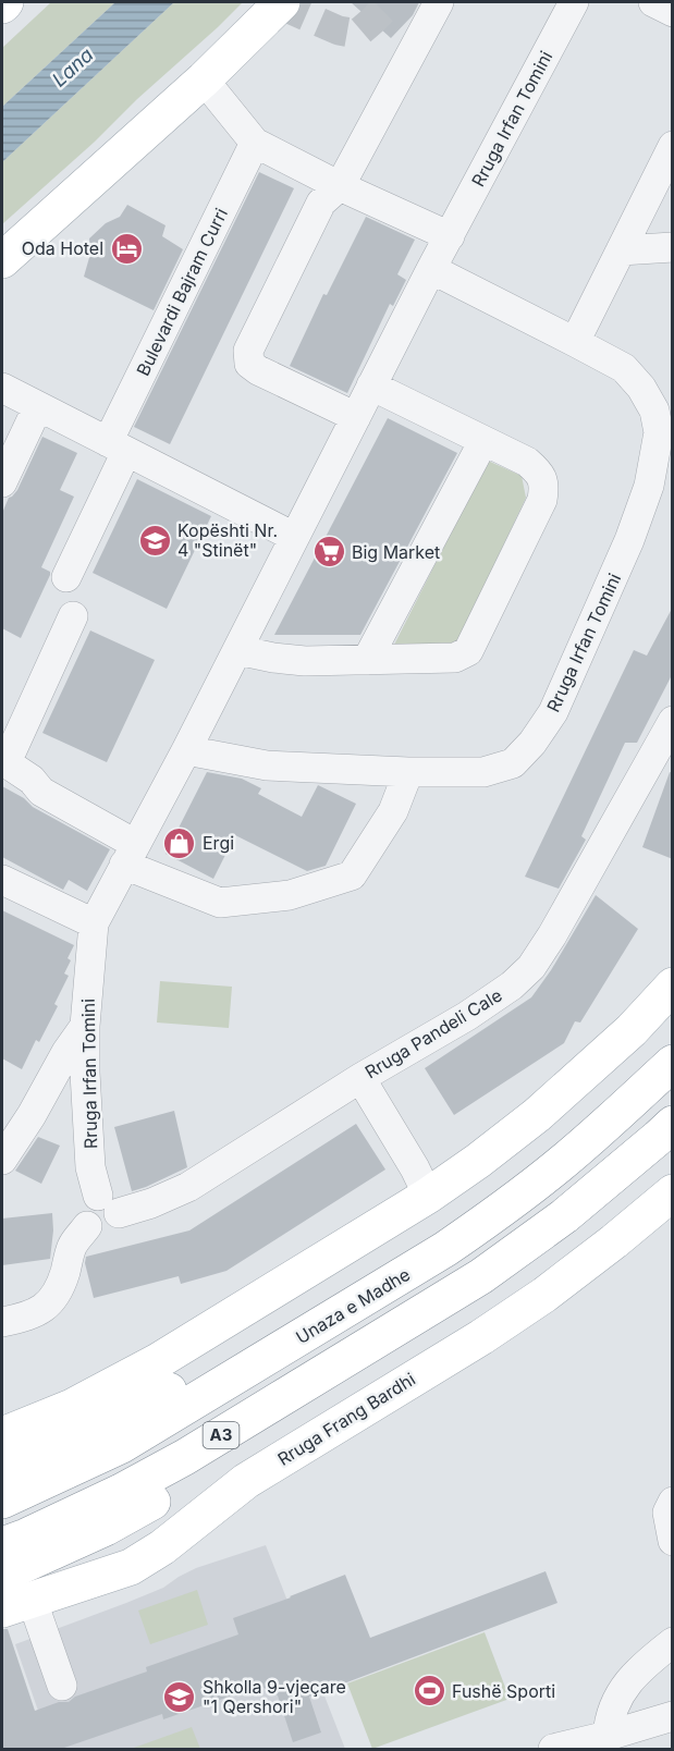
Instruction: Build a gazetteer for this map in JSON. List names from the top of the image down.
{
  "streets": {
    "main road": ["Unaza e Madhe", "Rruga Frang Bardhi", "A3"],
    "street": ["Rruga Irfan Tomini", "Bulevardi Bajram Curri", "Rruga Pandeli Cale"]
  },
  "crossings": [
    ["Rruga Irfan Tomini", "Rruga Pandeli Cale"]
  ],
  "water": ["Lana"],
  "places": {
    "hotel": ["Oda Hotel"],
    "school or university": ["Kopështi Nr. 4 \"Stinët\"", "Shkolla 9-vjeçare \"1 Qershori\""],
    "supermarket": ["Big Market"],
    "shop": ["Ergi"],
    "sports": ["Fushë Sporti"]
  }
}
